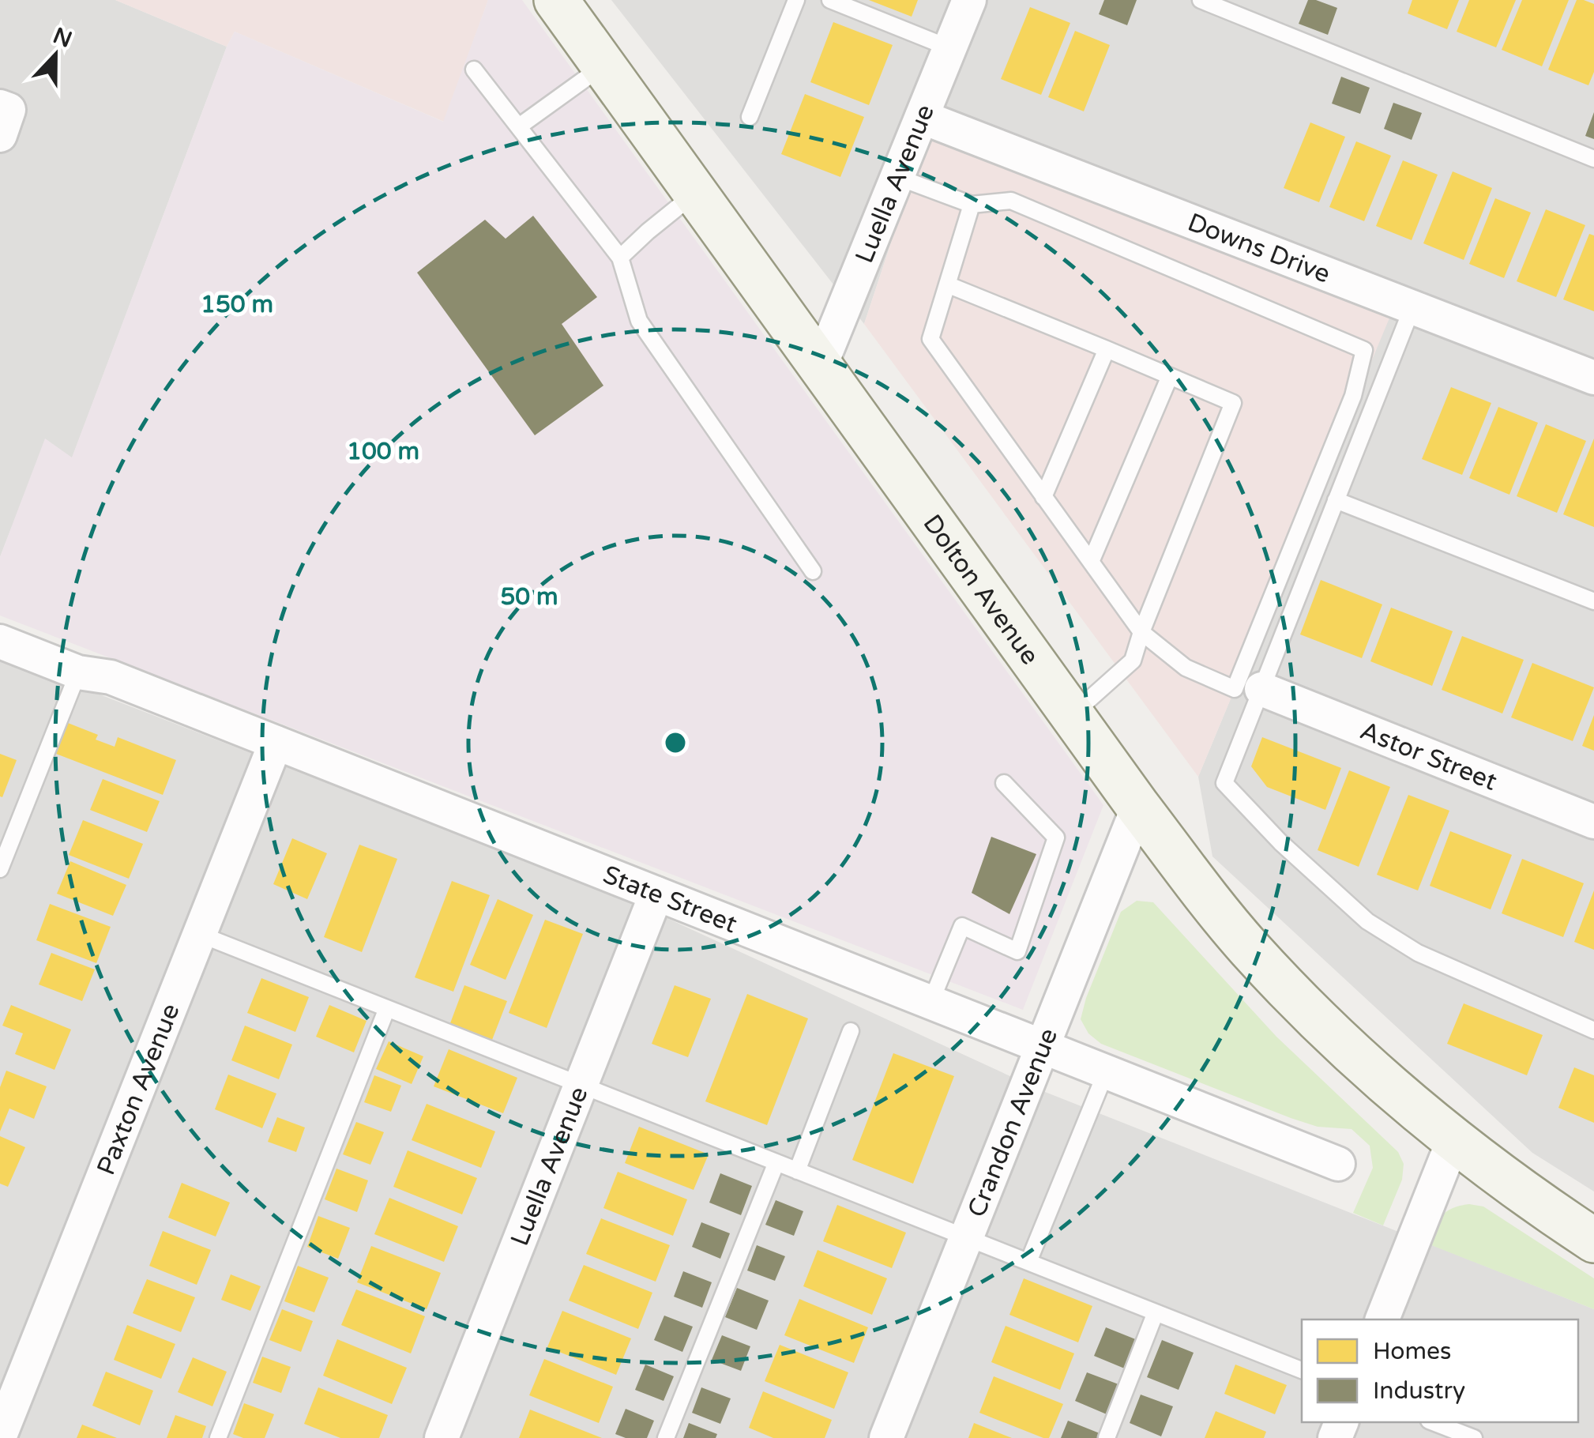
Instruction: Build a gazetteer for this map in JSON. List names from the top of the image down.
{
  "streets": {
    "street": [
      "Luella Avenue",
      "Downs Drive",
      "Dolton Avenue",
      "Astor Street",
      "State Street",
      "Paxton Avenue",
      "Crandon Avenue"
    ]
  },
  "crossings": [
    ["Luella Avenue", "Downs Drive"],
    ["Luella Avenue", "Dolton Avenue"],
    ["Luella Avenue", "State Street"],
    ["Dolton Avenue", "Crandon Avenue"],
    ["State Street", "Paxton Avenue"],
    ["State Street", "Crandon Avenue"]
  ],
  "legend": ["Homes", "Industry"],
  "north": "top",
  "rings": ["150 m", "100 m", "50 m"]
}
